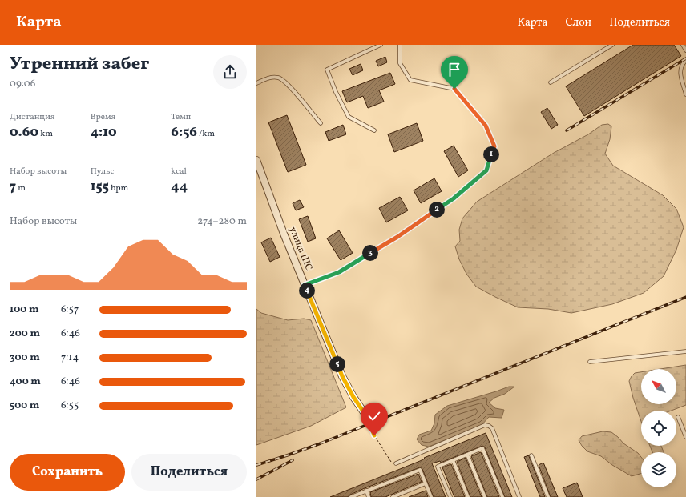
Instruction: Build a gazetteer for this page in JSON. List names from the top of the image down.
{
  "streets": {
    "street": ["улица 1ПС"]
  },
  "north": "top left",
  "page": {
    "header": "Карта",
    "nav": ["Карта", "Слои", "Поделиться"],
    "heading": ["Утренний забег", "09:06"],
    "stats": [
      ["Дистанция", "0.60 km"],
      ["Время", "4:10"],
      ["Темп", "6:56 /km"],
      ["Набор высоты", "7 m"],
      ["Пульс", "155 bpm"],
      ["kcal", "44"]
    ],
    "pins": [
      "1",
      "2",
      "3",
      "4",
      "5"
    ],
    "chart": ["Набор высоты", "274–280 m"],
    "list": [
      {
        "name": "100 m",
        "note": "6:57"
      },
      {
        "name": "200 m",
        "note": "6:46"
      },
      {
        "name": "300 m",
        "note": "7:14"
      },
      {
        "name": "400 m",
        "note": "6:46"
      },
      {
        "name": "500 m",
        "note": "6:55"
      }
    ],
    "buttons": ["Сохранить", "Поделиться"]
  }
}
